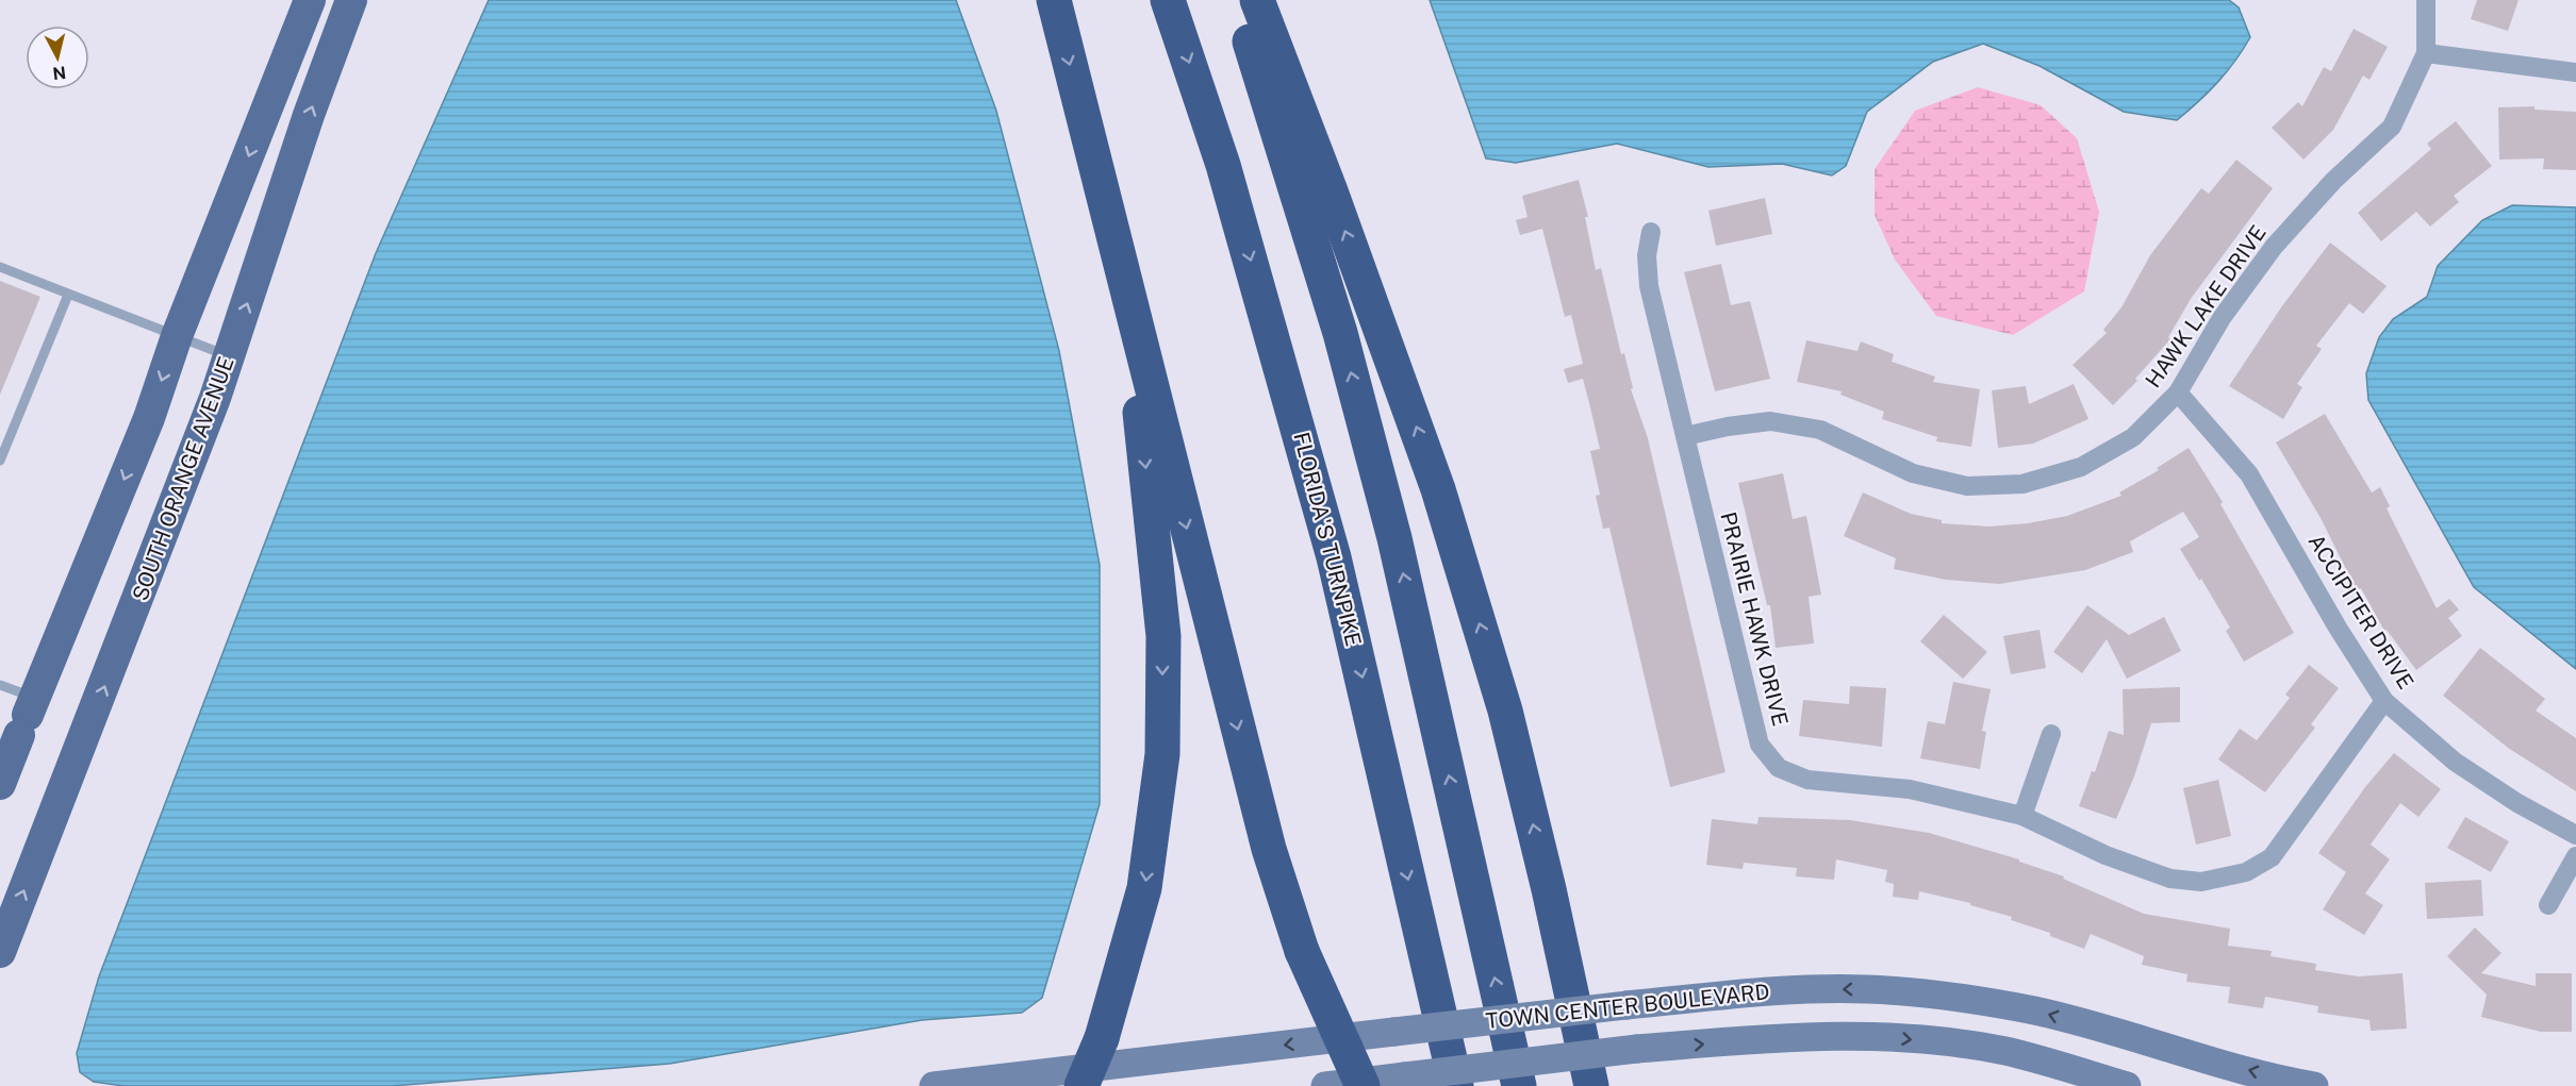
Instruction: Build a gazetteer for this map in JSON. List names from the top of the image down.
{
  "streets": {
    "highway": ["FLORIDA'S TURNPIKE"],
    "main road": ["SOUTH ORANGE AVENUE", "TOWN CENTER BOULEVARD"],
    "street": ["HAWK LAKE DRIVE", "ACCIPITER DRIVE", "PRAIRIE HAWK DRIVE"]
  },
  "crossings": [
    ["HAWK LAKE DRIVE", "ACCIPITER DRIVE"],
    ["HAWK LAKE DRIVE", "PRAIRIE HAWK DRIVE"],
    ["ACCIPITER DRIVE", "PRAIRIE HAWK DRIVE"]
  ],
  "north": "bottom"
}
